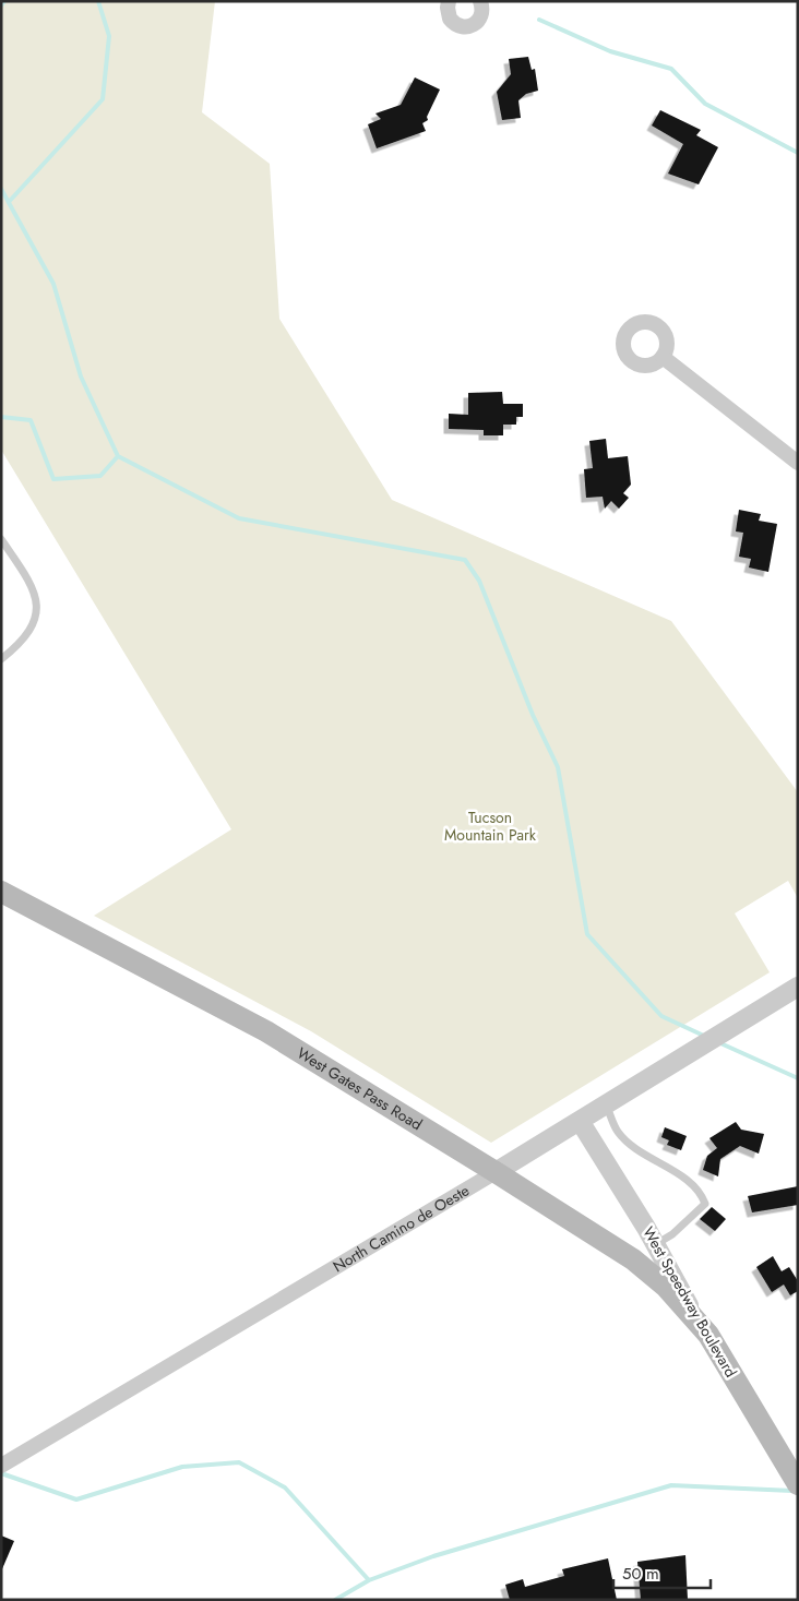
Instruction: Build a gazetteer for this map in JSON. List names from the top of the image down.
{
  "streets": {
    "main road": ["West Gates Pass Road", "West Speedway Boulevard"],
    "street": ["North Camino de Oeste"]
  },
  "crossings": [
    ["West Gates Pass Road", "North Camino de Oeste"],
    ["West Gates Pass Road", "West Speedway Boulevard"],
    ["North Camino de Oeste", "West Speedway Boulevard"]
  ],
  "parks": ["Tucson Mountain Park"],
  "scale_bar": "50 m"
}
